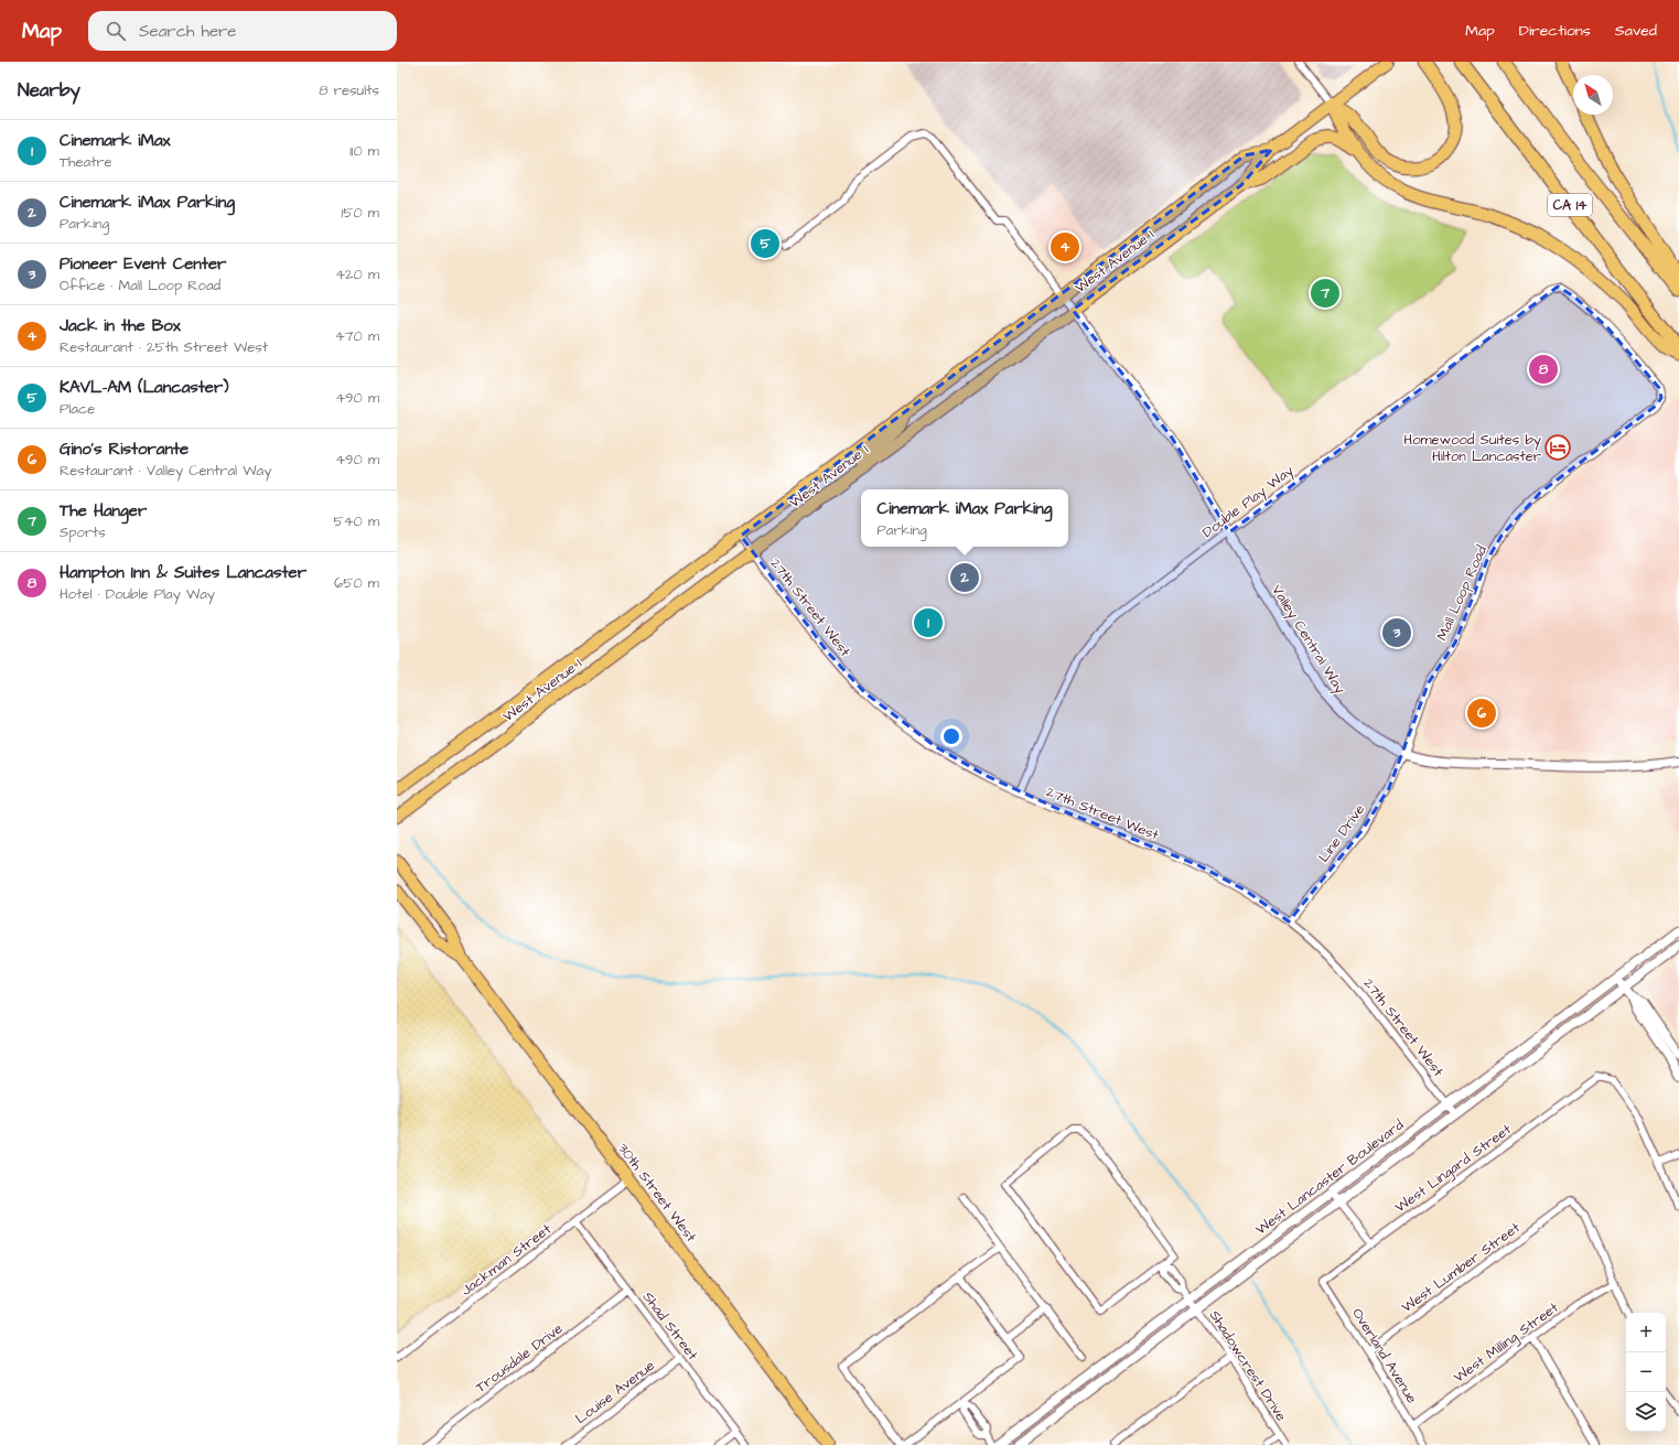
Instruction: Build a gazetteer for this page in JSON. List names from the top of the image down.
{
  "streets": {
    "highway": ["CA 14"],
    "main road": ["West Avenue I", "30th Street West"],
    "street": [
      "Double Play Way",
      "Mall Loop Road",
      "27th Street West",
      "Valley Central Way",
      "Line Drive",
      "West Lingard Street",
      "West Lancaster Boulevard",
      "Jackman Street",
      "West Lumber Street",
      "Shad Street",
      "West Milling Street",
      "Overland Avenue",
      "Trousdale Drive",
      "Shadowcrest Drive",
      "Louise Avenue"
    ]
  },
  "crossings": [
    ["West Avenue I", "27th Street West"],
    ["West Avenue I", "Valley Central Way"],
    ["Double Play Way", "Mall Loop Road"],
    ["Double Play Way", "27th Street West"],
    ["Double Play Way", "Valley Central Way"],
    ["Mall Loop Road", "Valley Central Way"],
    ["Mall Loop Road", "Line Drive"],
    ["27th Street West", "Line Drive"],
    ["27th Street West", "West Lancaster Boulevard"],
    ["Valley Central Way", "Line Drive"],
    ["West Lingard Street", "Overland Avenue"],
    ["West Lancaster Boulevard", "Shadowcrest Drive"],
    ["30th Street West", "Jackman Street"],
    ["Jackman Street", "Shad Street"],
    ["West Lumber Street", "West Milling Street"],
    ["West Lumber Street", "Overland Avenue"],
    ["Shad Street", "Trousdale Drive"],
    ["Shad Street", "Louise Avenue"],
    ["West Milling Street", "Overland Avenue"]
  ],
  "places": {
    "hotel": ["Homewood Suites by Hilton Lancaster"]
  },
  "north": "top left",
  "page": {
    "header": "Map",
    "search": "Search here",
    "nav": ["Map", "Directions", "Saved"],
    "heading": ["Nearby", "8 results"],
    "list": [
      {
        "mark": "1",
        "name": "Cinemark iMax",
        "note": "Theatre",
        "value": "110 m"
      },
      {
        "mark": "2",
        "name": "Cinemark iMax Parking",
        "note": "Parking",
        "value": "150 m"
      },
      {
        "mark": "3",
        "name": "Pioneer Event Center",
        "note": "Office · Mall Loop Road",
        "value": "420 m"
      },
      {
        "mark": "4",
        "name": "Jack in the Box",
        "note": "Restaurant · 25th Street West",
        "value": "470 m"
      },
      {
        "mark": "5",
        "name": "KAVL-AM (Lancaster)",
        "note": "Place",
        "value": "490 m"
      },
      {
        "mark": "6",
        "name": "Gino's Ristorante",
        "note": "Restaurant · Valley Central Way",
        "value": "490 m"
      },
      {
        "mark": "7",
        "name": "The Hanger",
        "note": "Sports",
        "value": "540 m"
      },
      {
        "mark": "8",
        "name": "Hampton Inn & Suites Lancaster",
        "note": "Hotel · Double Play Way",
        "value": "650 m"
      }
    ],
    "pins": [
      "5",
      "4",
      "7",
      "8",
      "2",
      "1",
      "3",
      "6"
    ],
    "popup": ["Cinemark iMax Parking", "Parking"],
    "map_buttons": ["+", "−"]
  }
}
